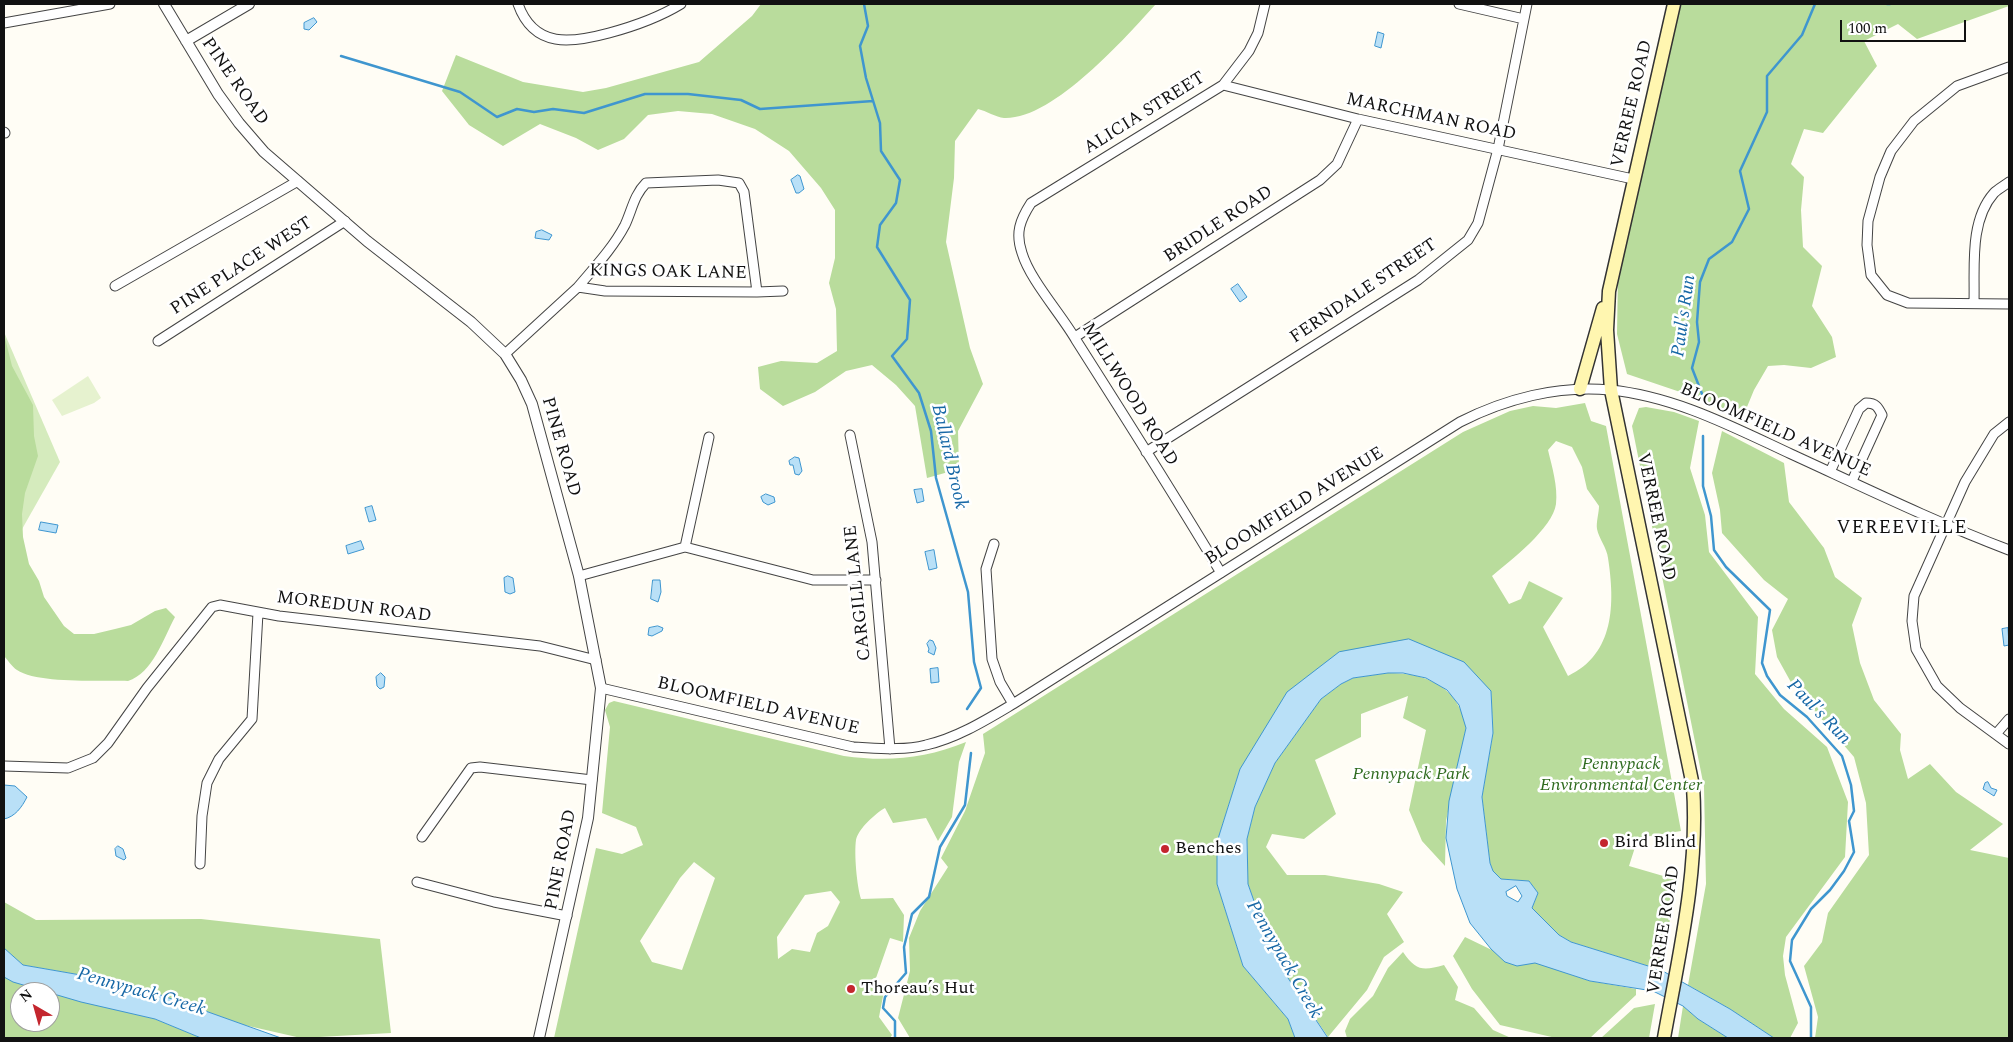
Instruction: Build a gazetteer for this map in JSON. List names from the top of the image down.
{
  "streets": {
    "main road": ["VERREE ROAD"],
    "street": [
      "PINE ROAD",
      "ALICIA STREET",
      "MARCHMAN ROAD",
      "BRIDLE ROAD",
      "PINE PLACE WEST",
      "KINGS OAK LANE",
      "FERNDALE STREET",
      "MILLWOOD ROAD",
      "BLOOMFIELD AVENUE",
      "CARGILL LANE",
      "MOREDUN ROAD"
    ]
  },
  "crossings": [
    ["PINE ROAD", "PINE PLACE WEST"],
    ["PINE ROAD", "KINGS OAK LANE"],
    ["PINE ROAD", "BLOOMFIELD AVENUE"],
    ["PINE ROAD", "MOREDUN ROAD"],
    ["VERREE ROAD", "MARCHMAN ROAD"],
    ["VERREE ROAD", "BLOOMFIELD AVENUE"],
    ["ALICIA STREET", "MARCHMAN ROAD"],
    ["ALICIA STREET", "MILLWOOD ROAD"],
    ["MARCHMAN ROAD", "BRIDLE ROAD"],
    ["MARCHMAN ROAD", "FERNDALE STREET"],
    ["BRIDLE ROAD", "MILLWOOD ROAD"],
    ["FERNDALE STREET", "MILLWOOD ROAD"],
    ["MILLWOOD ROAD", "BLOOMFIELD AVENUE"],
    ["BLOOMFIELD AVENUE", "CARGILL LANE"]
  ],
  "districts": ["VEREEVILLE"],
  "water": ["Paul's Run", "Ballard Brook", "Pennypack Creek"],
  "parks": ["Pennypack Environmental Center", "Pennypack Park"],
  "places": ["Bird Blind", "Benches", "Thoreau’s Hut"],
  "scale_bar": "100 m",
  "north": "top left"
}
